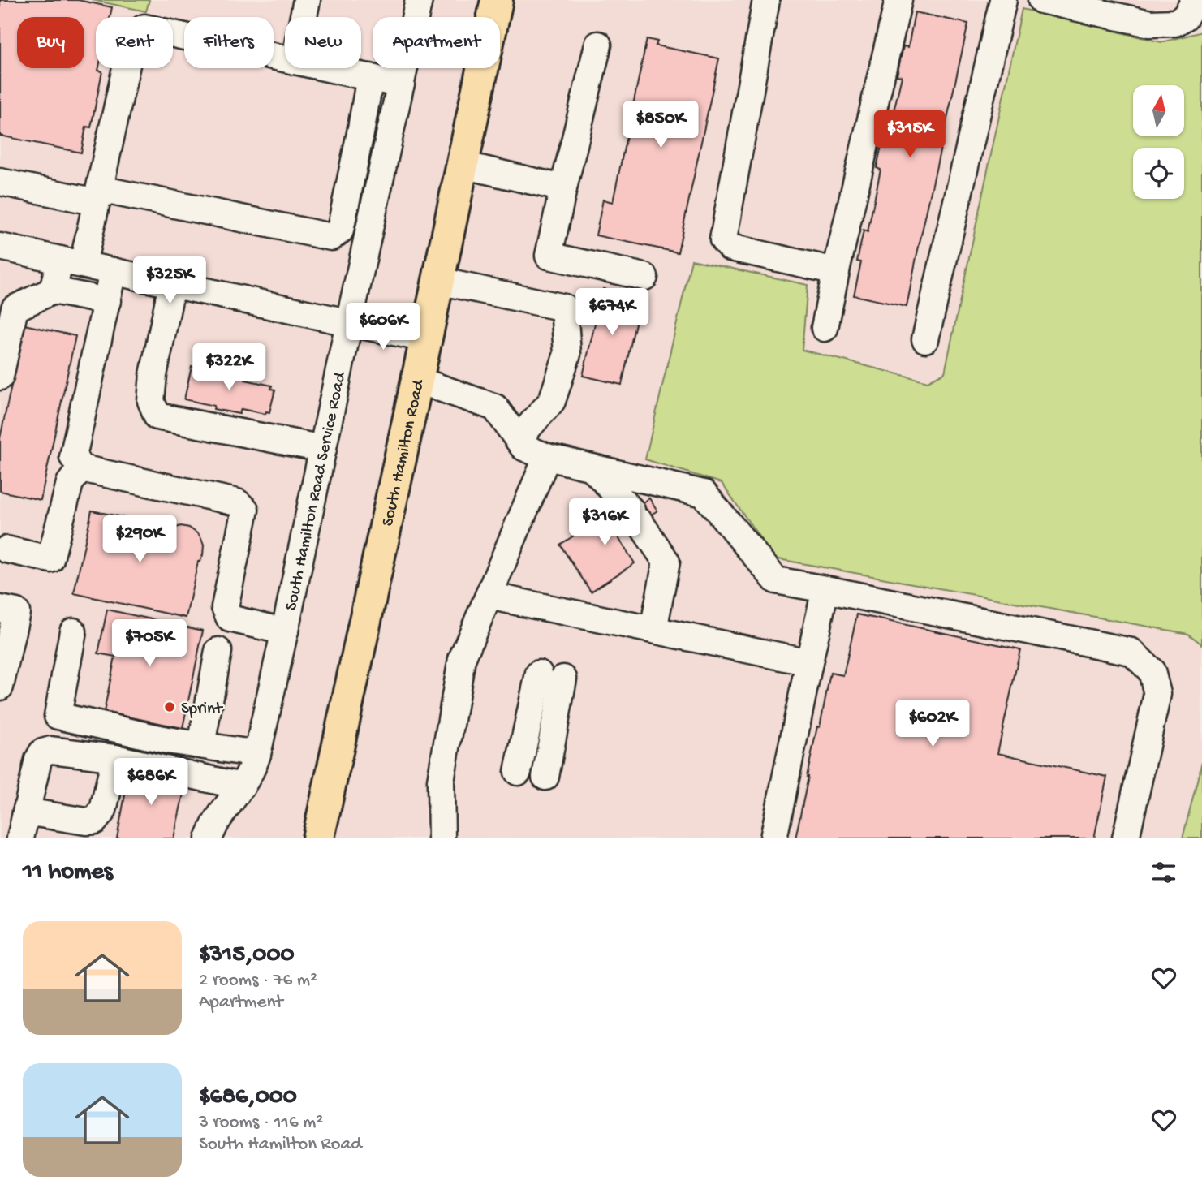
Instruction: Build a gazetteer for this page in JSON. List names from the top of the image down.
{
  "streets": {
    "main road": ["South Hamilton Road"],
    "street": ["South Hamilton Road Service Road"]
  },
  "places": ["Sprint"],
  "north": "top",
  "page": {
    "chip": [
      "Buy",
      "Rent",
      "Filters",
      "New",
      "Apartment"
    ],
    "price": [
      "$850K",
      "$315K",
      "$325K",
      "$674K",
      "$606K",
      "$322K",
      "$316K",
      "$290K",
      "$705K",
      "$602K",
      "$686K"
    ],
    "heading": "11 homes",
    "list": [
      {
        "name": "$315,000",
        "note": "2 rooms · 76 m² · Apartment"
      },
      {
        "name": "$686,000",
        "note": "3 rooms · 116 m² · South Hamilton Road"
      }
    ]
  }
}
